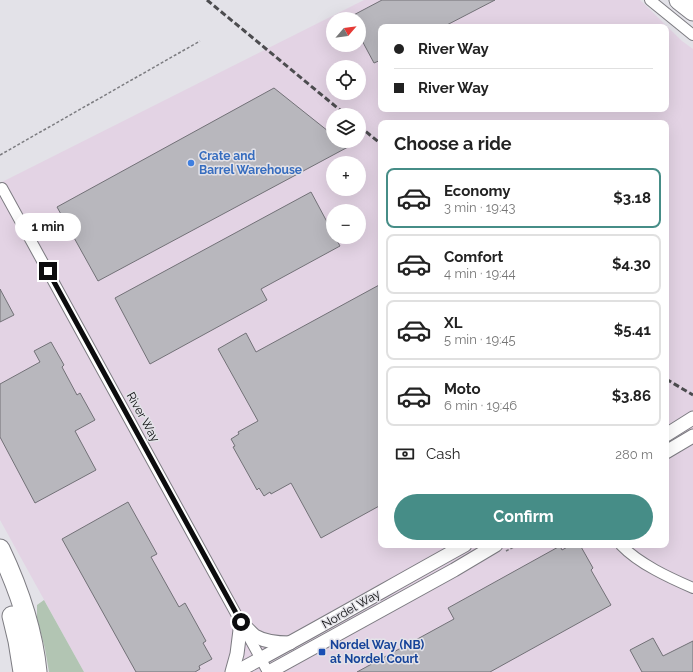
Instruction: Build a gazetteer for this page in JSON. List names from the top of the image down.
{
  "streets": {
    "street": ["River Way", "Nordel Way"]
  },
  "crossings": [
    ["River Way", "Nordel Way"]
  ],
  "places": {
    "other": ["Crate and Barrel Warehouse"],
    "transit": ["Nordel Way (NB) at Nordel Court"]
  },
  "north": "top right",
  "page": {
    "map_buttons": ["+", "−"],
    "banner": ["River Way", "River Way"],
    "heading": "Choose a ride",
    "list": [
      {
        "name": "Economy",
        "note": "3 min · 19:43",
        "value": "$3.18"
      },
      {
        "name": "Comfort",
        "note": "4 min · 19:44",
        "value": "$4.30"
      },
      {
        "name": "XL",
        "note": "5 min · 19:45",
        "value": "$5.41"
      },
      {
        "name": "Moto",
        "note": "6 min · 19:46",
        "value": "$3.86"
      }
    ],
    "bubble": "1 min",
    "pay": ["Cash", "280 m"],
    "buttons": "Confirm"
  }
}
